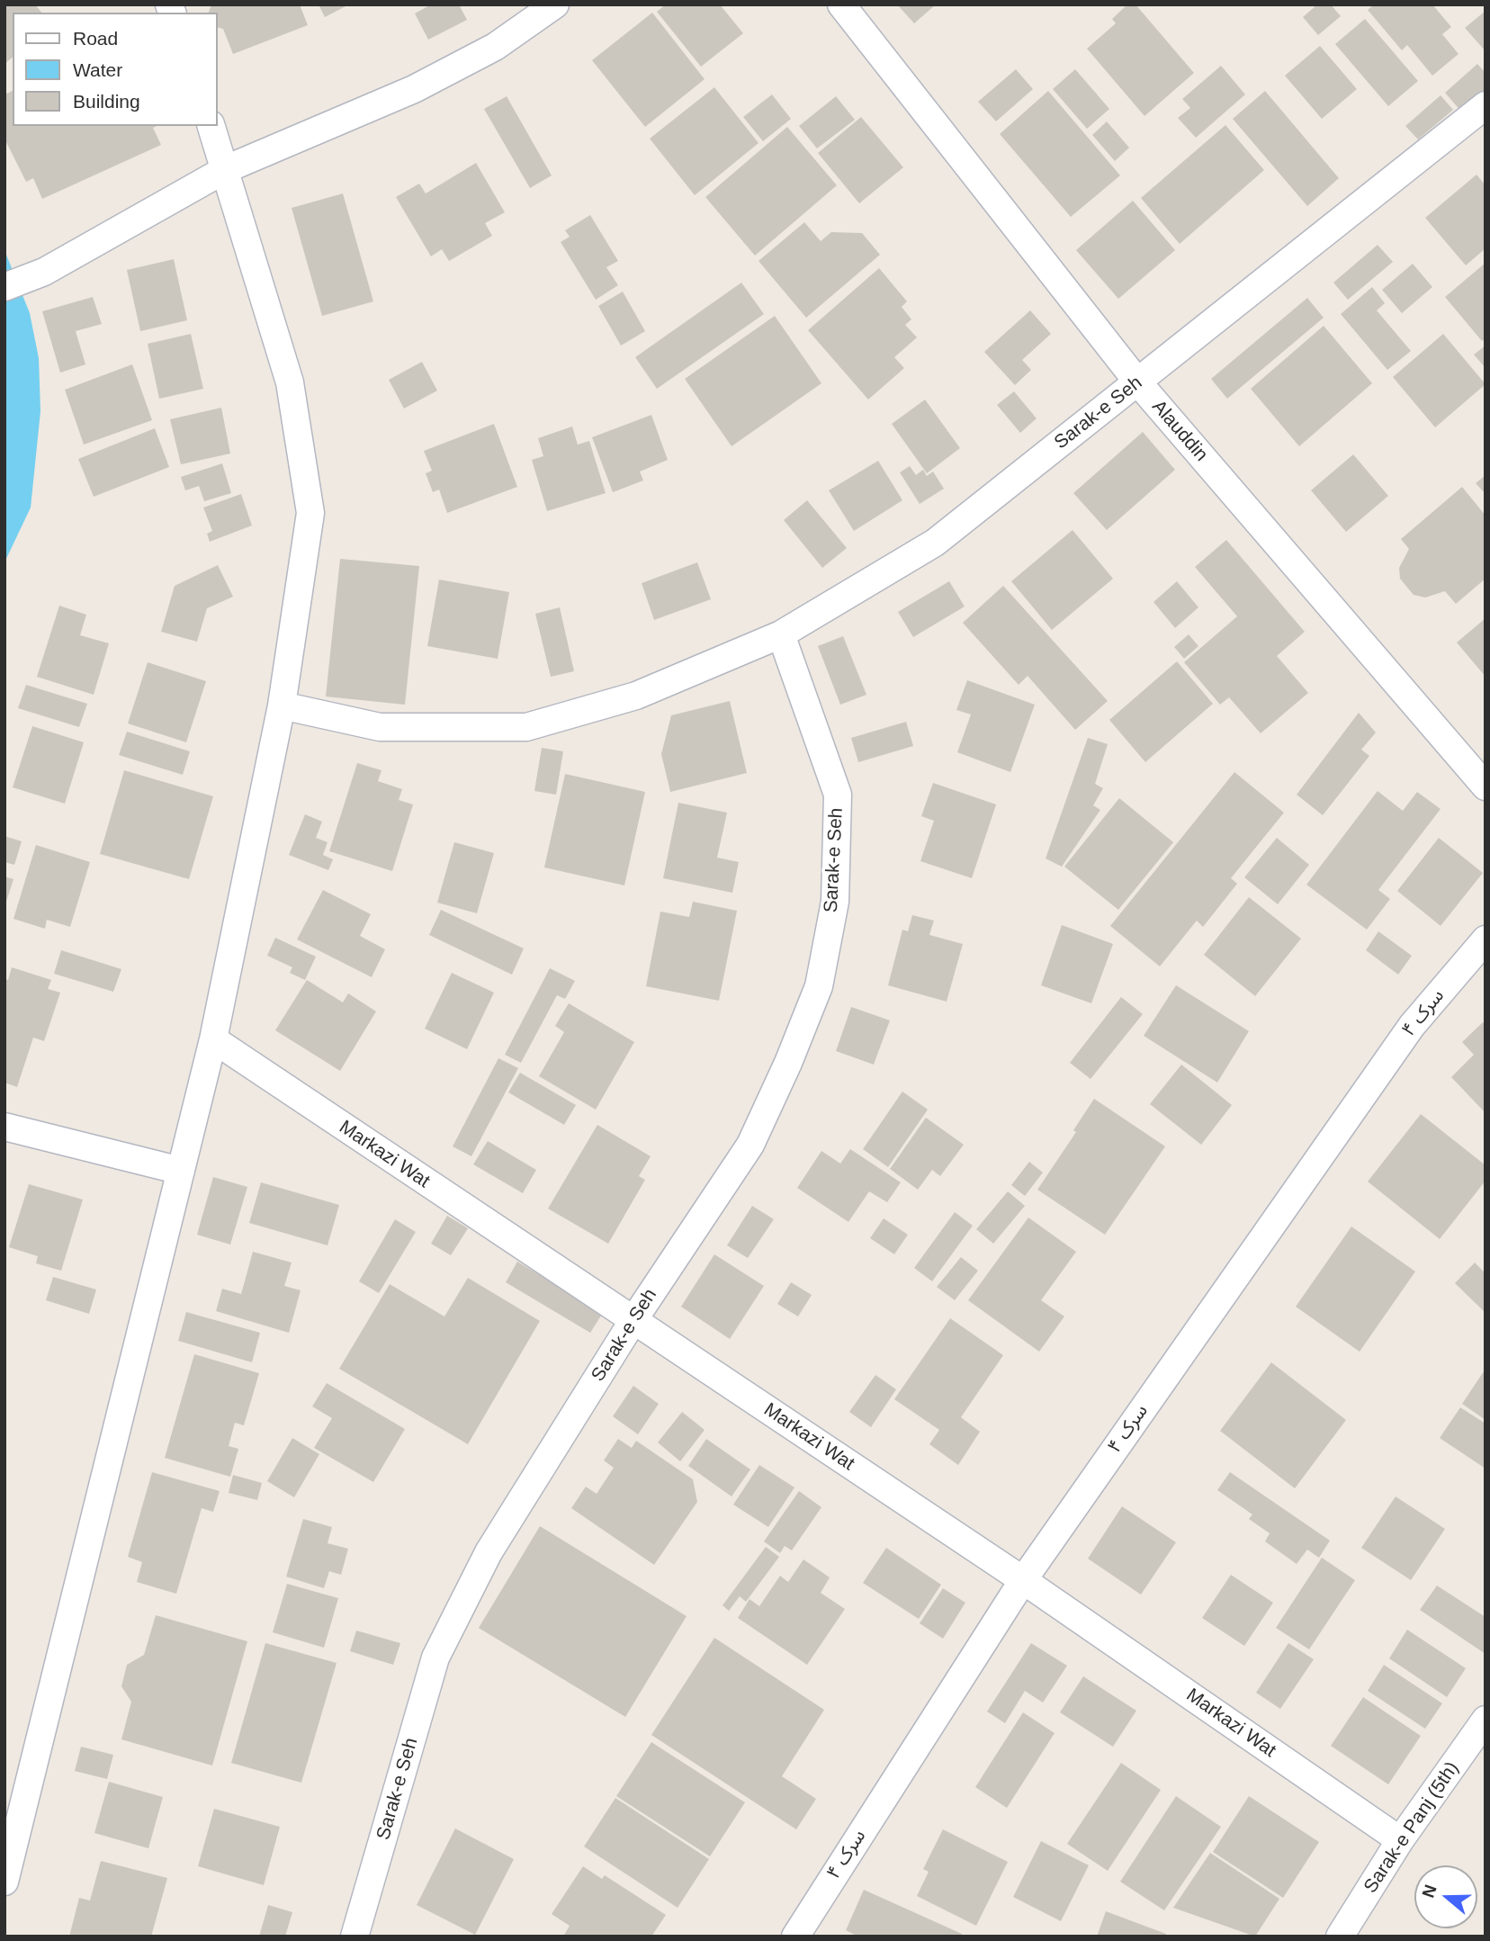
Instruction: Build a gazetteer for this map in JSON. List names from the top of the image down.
{
  "streets": {
    "street": [
      "Sarak-e Seh",
      "Alauddin",
      "سرک ۴",
      "Markazi Wat",
      "Sarak-e Panj (5th)"
    ]
  },
  "crossings": [
    ["Sarak-e Seh", "Alauddin"],
    ["Sarak-e Seh", "Markazi Wat"],
    ["سرک ۴", "Markazi Wat"],
    ["Markazi Wat", "Sarak-e Panj (5th)"]
  ],
  "legend": ["Road", "Water", "Building"],
  "north": "left"
}
